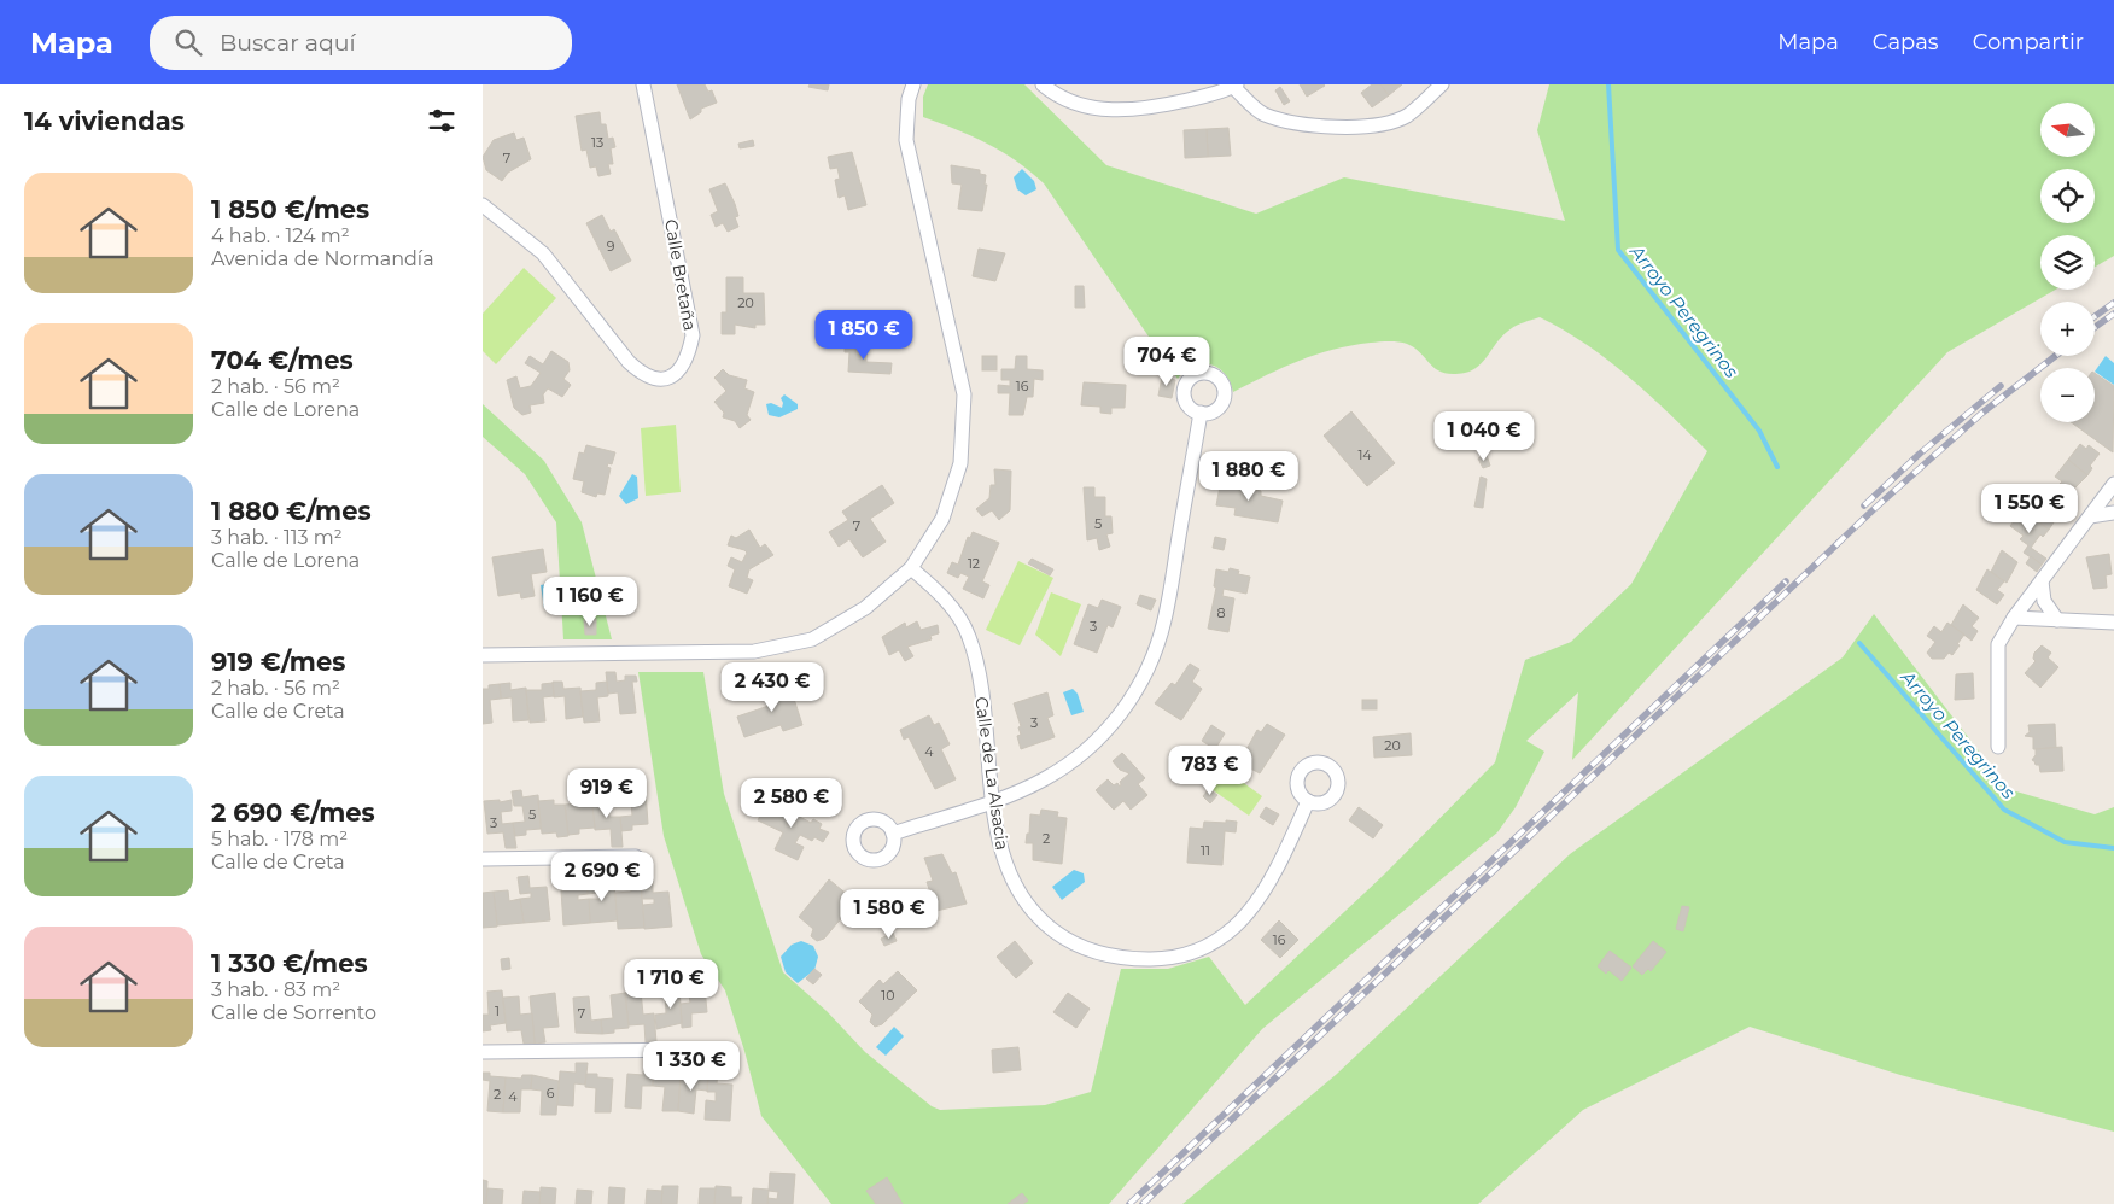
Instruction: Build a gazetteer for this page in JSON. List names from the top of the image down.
{
  "streets": {
    "street": ["Calle Bretaña", "Calle de La Alsacia"]
  },
  "water": ["Arroyo Peregrinos"],
  "house_numbers": [
    "13",
    "7",
    "9",
    "20",
    "16",
    "14",
    "5",
    "7",
    "12",
    "8",
    "3",
    "3",
    "20",
    "4",
    "5",
    "3",
    "2",
    "11",
    "16",
    "10",
    "1",
    "7",
    "6",
    "2",
    "4"
  ],
  "north": "left",
  "page": {
    "header": "Mapa",
    "search": "Buscar aquí",
    "nav": ["Mapa", "Capas", "Compartir"],
    "heading": "14 viviendas",
    "map_buttons": ["+", "−"],
    "list": [
      {
        "name": "1 850 €/mes",
        "note": "4 hab. · 124 m² · Avenida de Normandía"
      },
      {
        "name": "704 €/mes",
        "note": "2 hab. · 56 m² · Calle de Lorena"
      },
      {
        "name": "1 880 €/mes",
        "note": "3 hab. · 113 m² · Calle de Lorena"
      },
      {
        "name": "919 €/mes",
        "note": "2 hab. · 56 m² · Calle de Creta"
      },
      {
        "name": "2 690 €/mes",
        "note": "5 hab. · 178 m² · Calle de Creta"
      },
      {
        "name": "1 330 €/mes",
        "note": "3 hab. · 83 m² · Calle de Sorrento"
      }
    ],
    "price": [
      "1 850 €",
      "704 €",
      "1 040 €",
      "1 880 €",
      "1 550 €",
      "1 160 €",
      "2 430 €",
      "783 €",
      "919 €",
      "2 580 €",
      "2 690 €",
      "1 580 €",
      "1 710 €",
      "1 330 €"
    ]
  }
}
